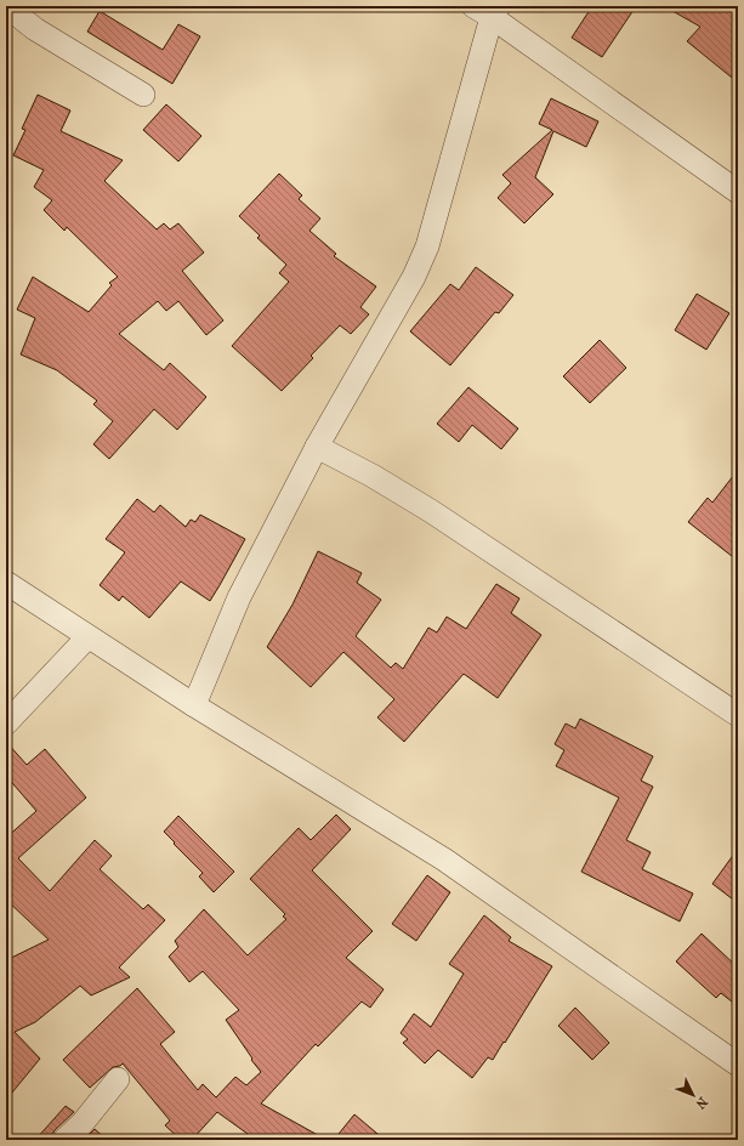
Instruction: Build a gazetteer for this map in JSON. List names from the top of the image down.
{
  "north": "bottom right"
}
